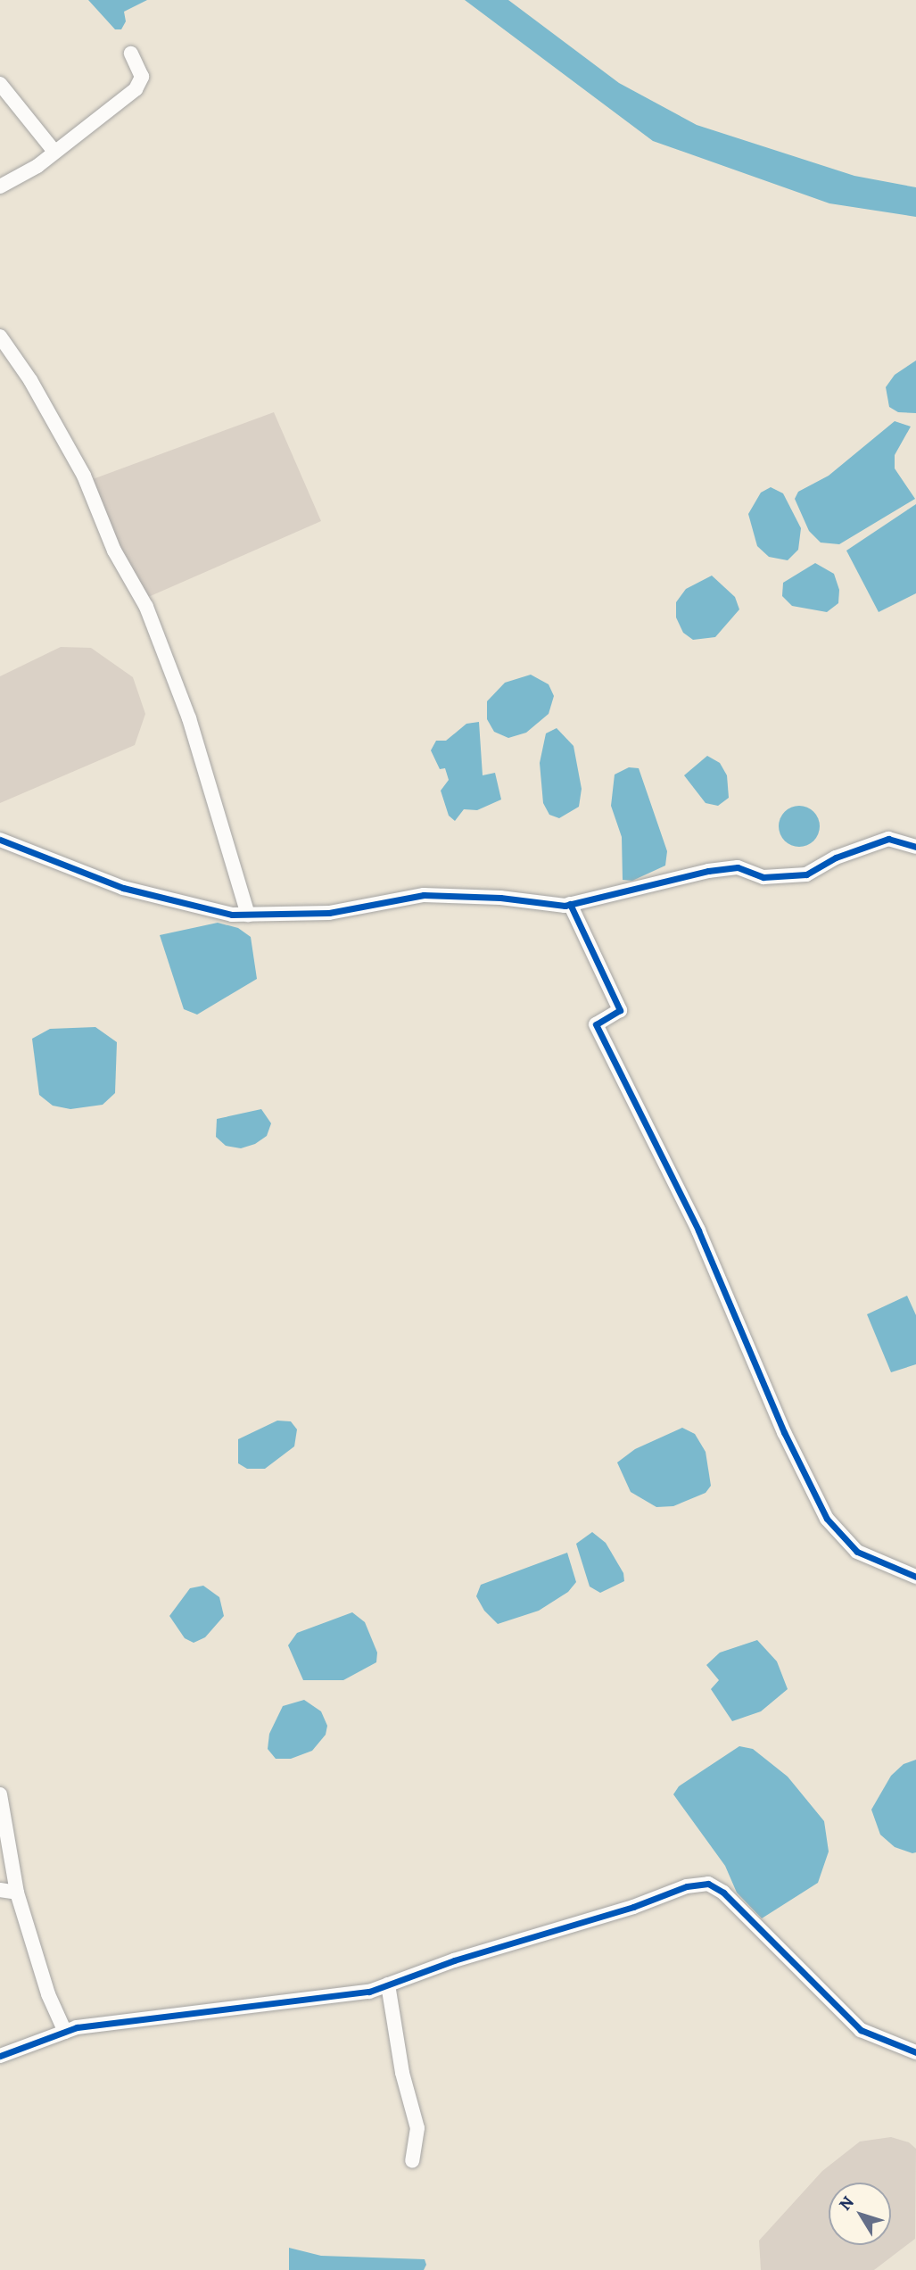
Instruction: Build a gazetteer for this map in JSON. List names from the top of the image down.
{
  "north": "top left"
}
